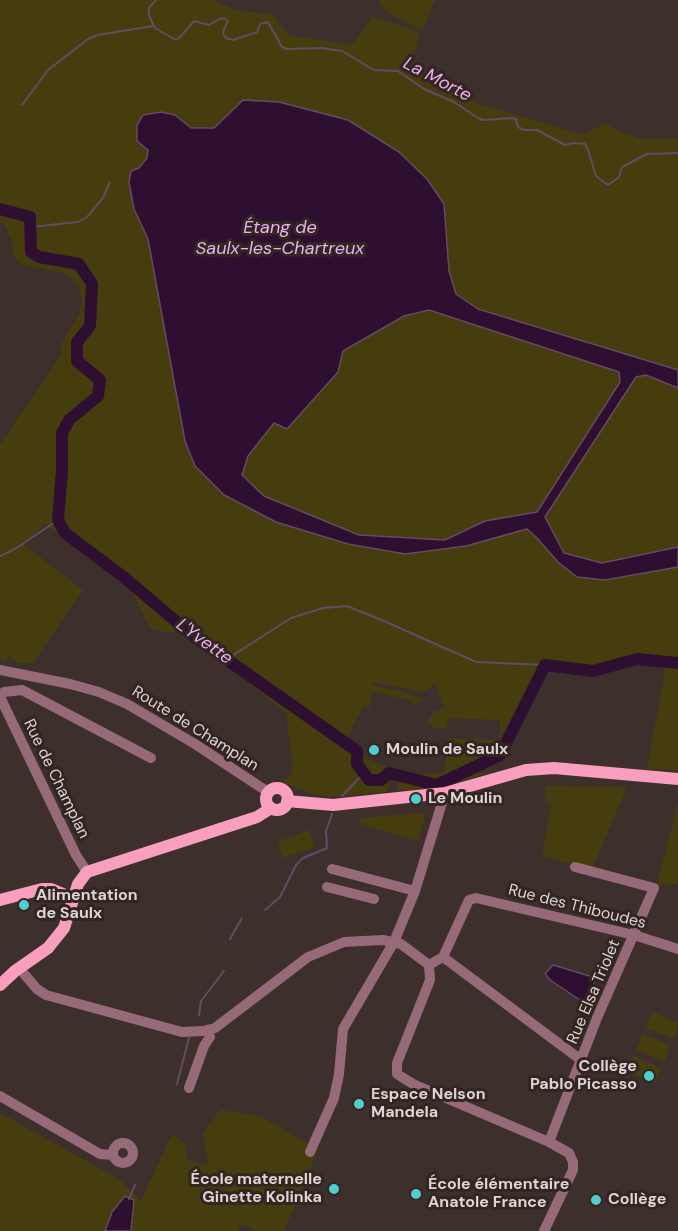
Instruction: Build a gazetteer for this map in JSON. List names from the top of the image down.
{
  "streets": {
    "street": [
      "Route de Champlan",
      "Rue de Champlan",
      "Rue des Thiboudes",
      "Rue Elsa Triolet"
    ]
  },
  "crossings": [
    ["Rue des Thiboudes", "Rue Elsa Triolet"]
  ],
  "water": ["La Morte", "Étang de Saulx-les-Chartreux", "L'Yvette"],
  "places": [
    "Moulin de Saulx",
    "Le Moulin",
    "Alimentation de Saulx",
    "Collège Pablo Picasso",
    "Espace Nelson Mandela",
    "École maternelle Ginette Kolinka",
    "École élémentaire Anatole France",
    "Collège"
  ]
}
